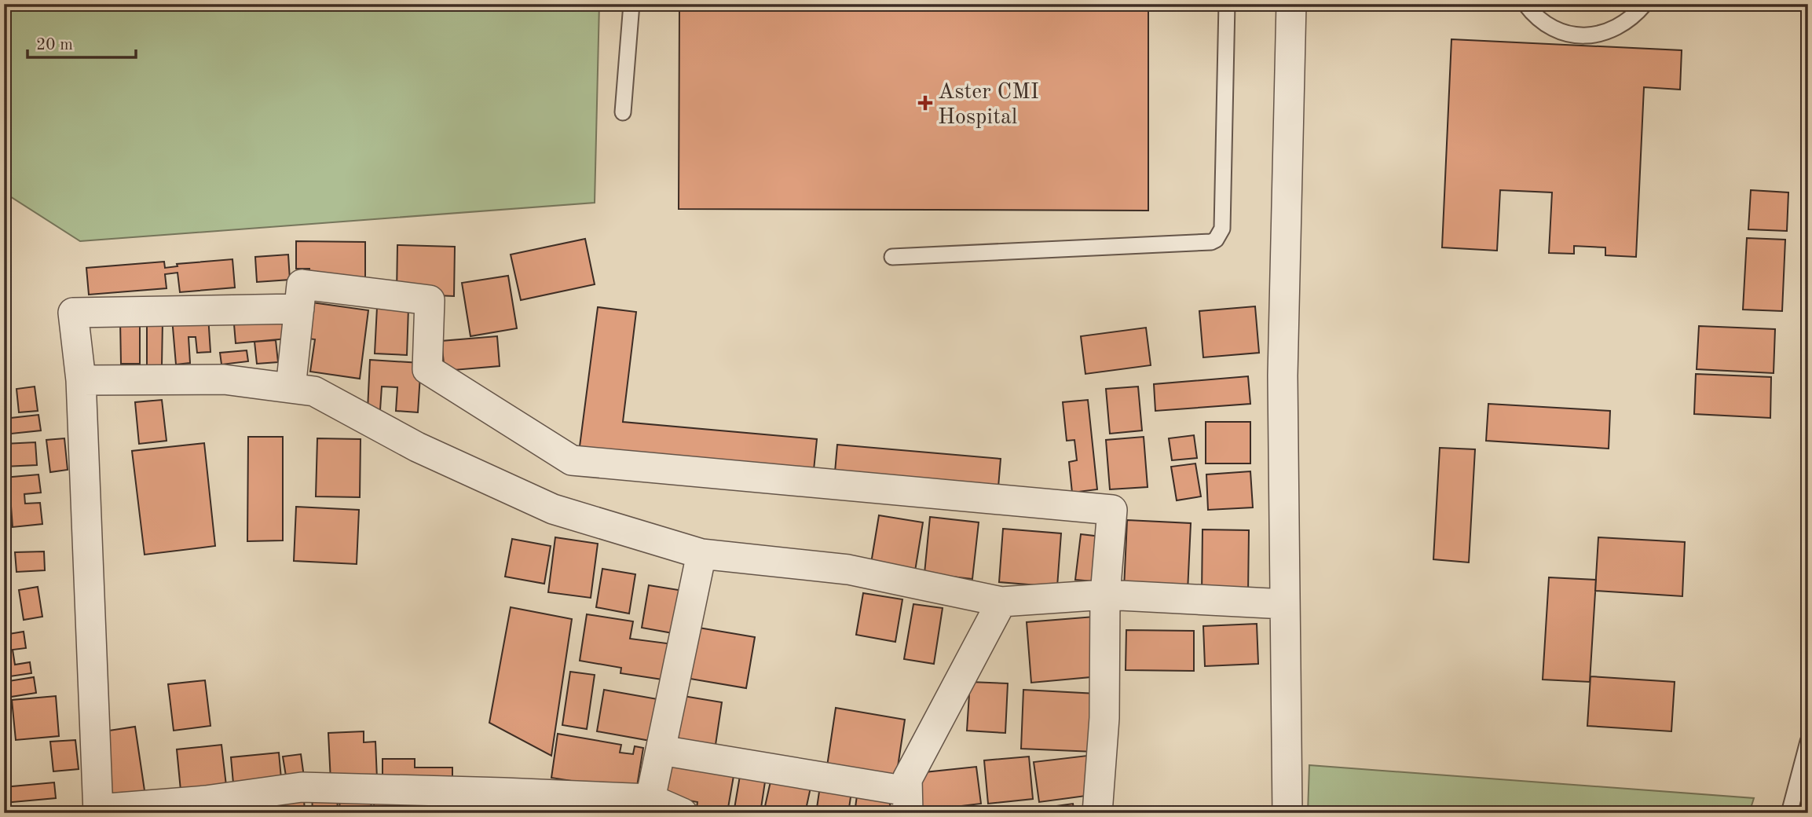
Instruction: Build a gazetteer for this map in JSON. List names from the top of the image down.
{
  "places": {
    "health": ["Aster CMI Hospital"]
  },
  "scale_bar": "20 m"
}
